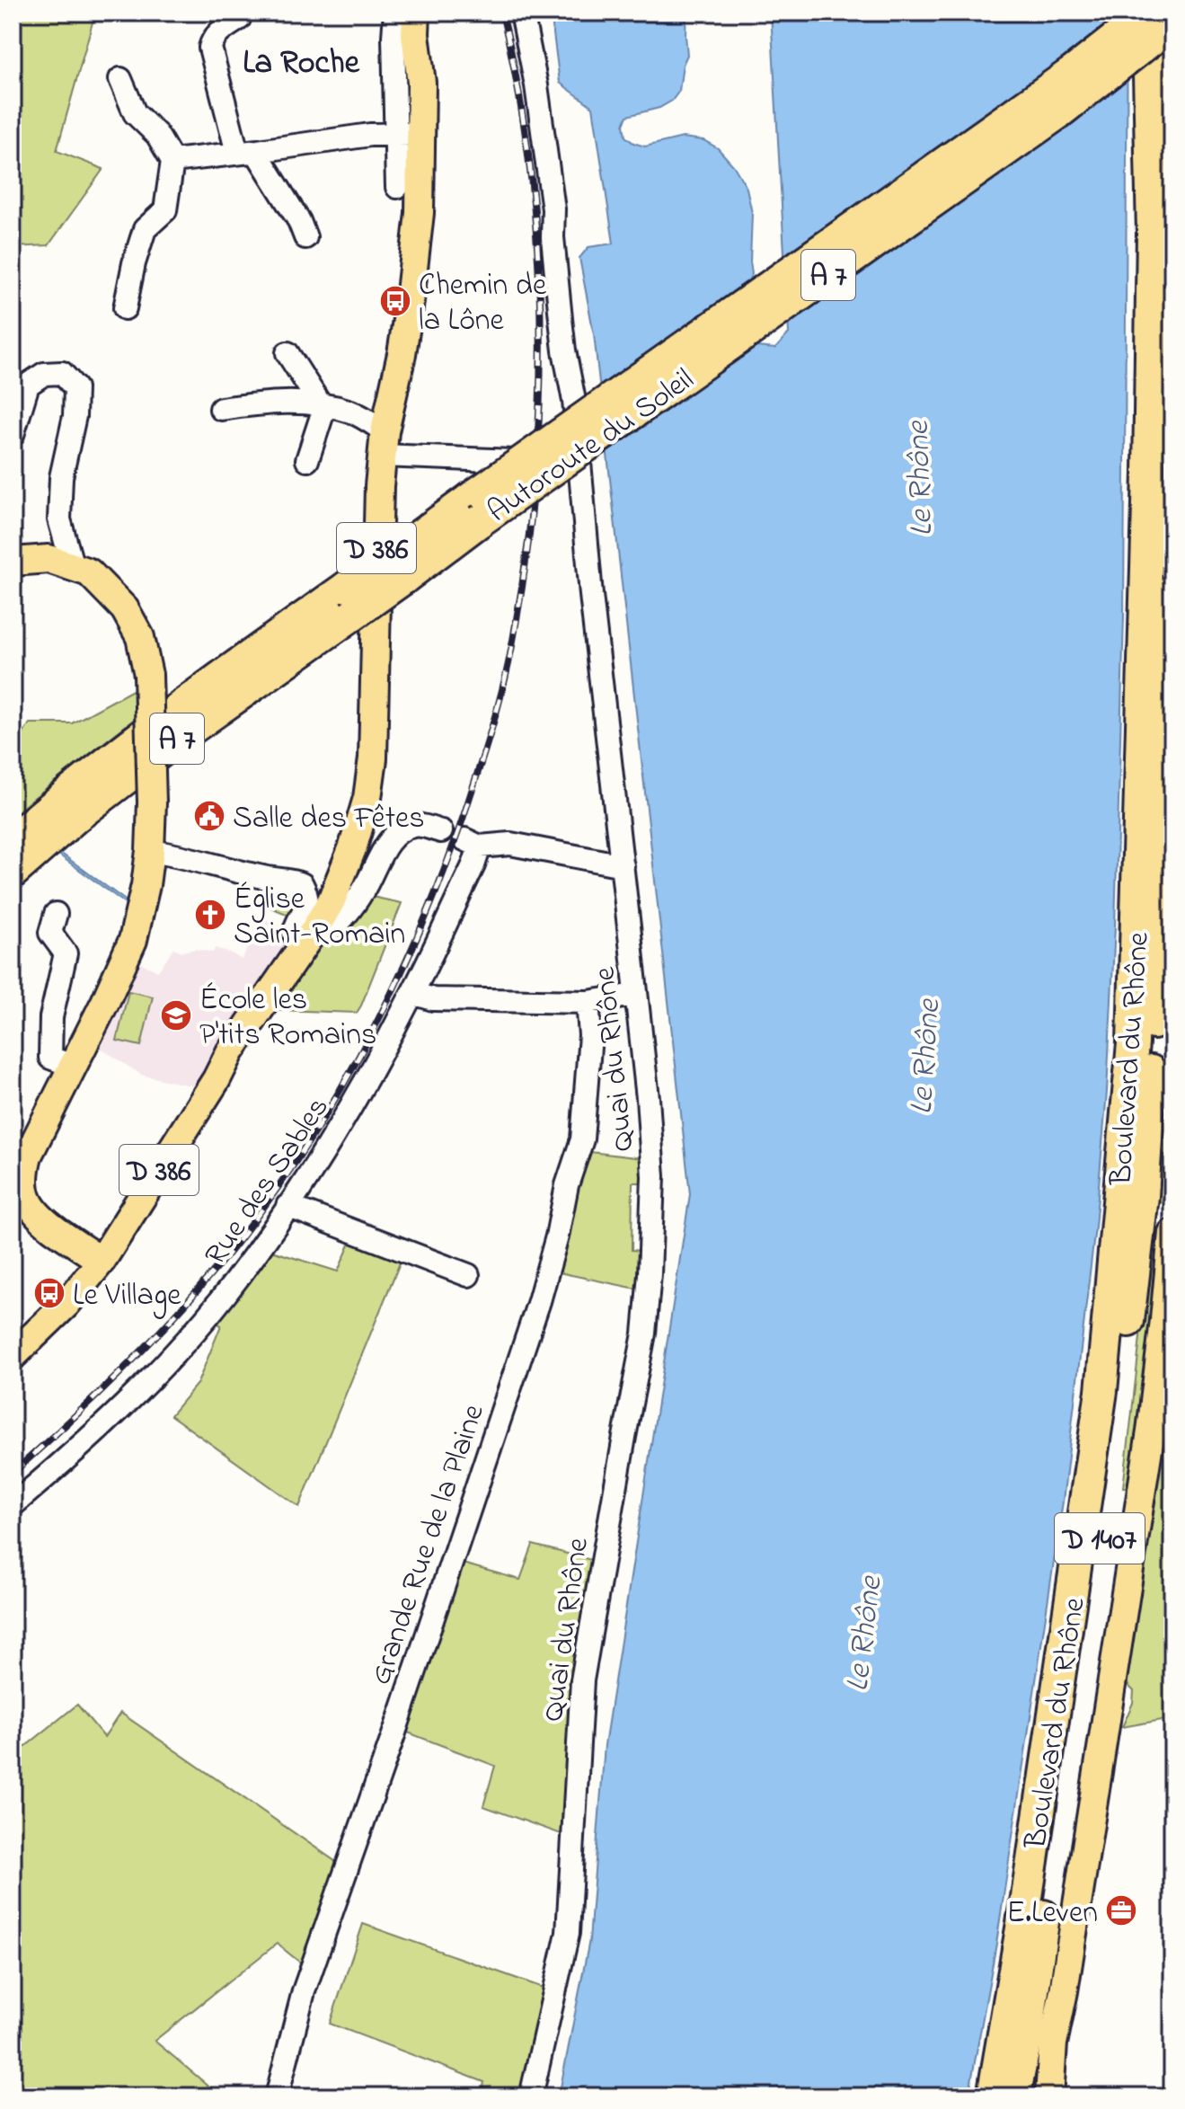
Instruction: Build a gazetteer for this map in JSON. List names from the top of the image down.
{
  "streets": {
    "highway": [
      "A 7",
      "Autoroute du Soleil",
      "Boulevard du Rhône",
      "D 1407"
    ],
    "main road": ["D 386"],
    "street": ["Quai du Rhône", "Rue des Sables", "Grande Rue de la Plaine"]
  },
  "crossings": [
    ["Autoroute du Soleil", "Boulevard du Rhône"],
    ["Quai du Rhône", "Rue des Sables"]
  ],
  "districts": ["La Roche"],
  "water": ["Le Rhône"],
  "places": {
    "bus stop": ["Chemin de la Lône", "Le Village"],
    "public building": ["Salle des Fêtes"],
    "church": ["Église Saint-Romain"],
    "school or university": ["École les P'tits Romains"],
    "office": ["E.Leven"]
  }
}
